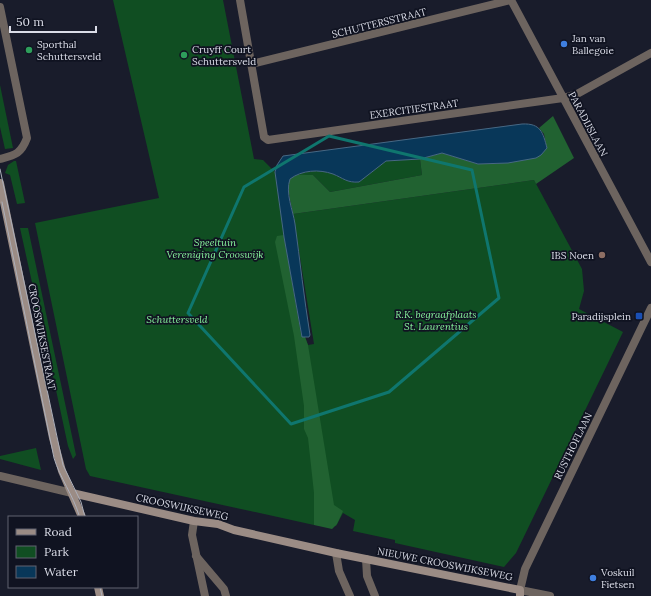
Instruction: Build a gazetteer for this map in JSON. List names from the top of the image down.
{
  "streets": {
    "street": [
      "SCHUTTERSSTRAAT",
      "EXERCITIESTRAAT",
      "PARADIJSLAAN",
      "CROOSWIJKSESTRAAT",
      "RUSTHOFLAAN",
      "CROOSWIJKSEWEG",
      "NIEUWE CROOSWIJKSEWEG"
    ]
  },
  "crossings": [
    ["SCHUTTERSSTRAAT", "EXERCITIESTRAAT"],
    ["SCHUTTERSSTRAAT", "PARADIJSLAAN"],
    ["EXERCITIESTRAAT", "PARADIJSLAAN"],
    ["CROOSWIJKSESTRAAT", "CROOSWIJKSEWEG"],
    ["RUSTHOFLAAN", "NIEUWE CROOSWIJKSEWEG"],
    ["CROOSWIJKSEWEG", "NIEUWE CROOSWIJKSEWEG"]
  ],
  "parks": ["Speeltuin Vereniging Crooswijk", "R.K. begraafplaats St. Laurentius", "Schuttersveld"],
  "places": {
    "other": [
      "Jan van Ballegoie",
      "Sporthal Schuttersveld",
      "Cruyff Court Schuttersveld",
      "IBS Noen",
      "Voskuil Fietsen"
    ],
    "transit": ["Paradijsplein"]
  },
  "legend": ["Road", "Park", "Water"],
  "scale_bar": "50 m"
}
